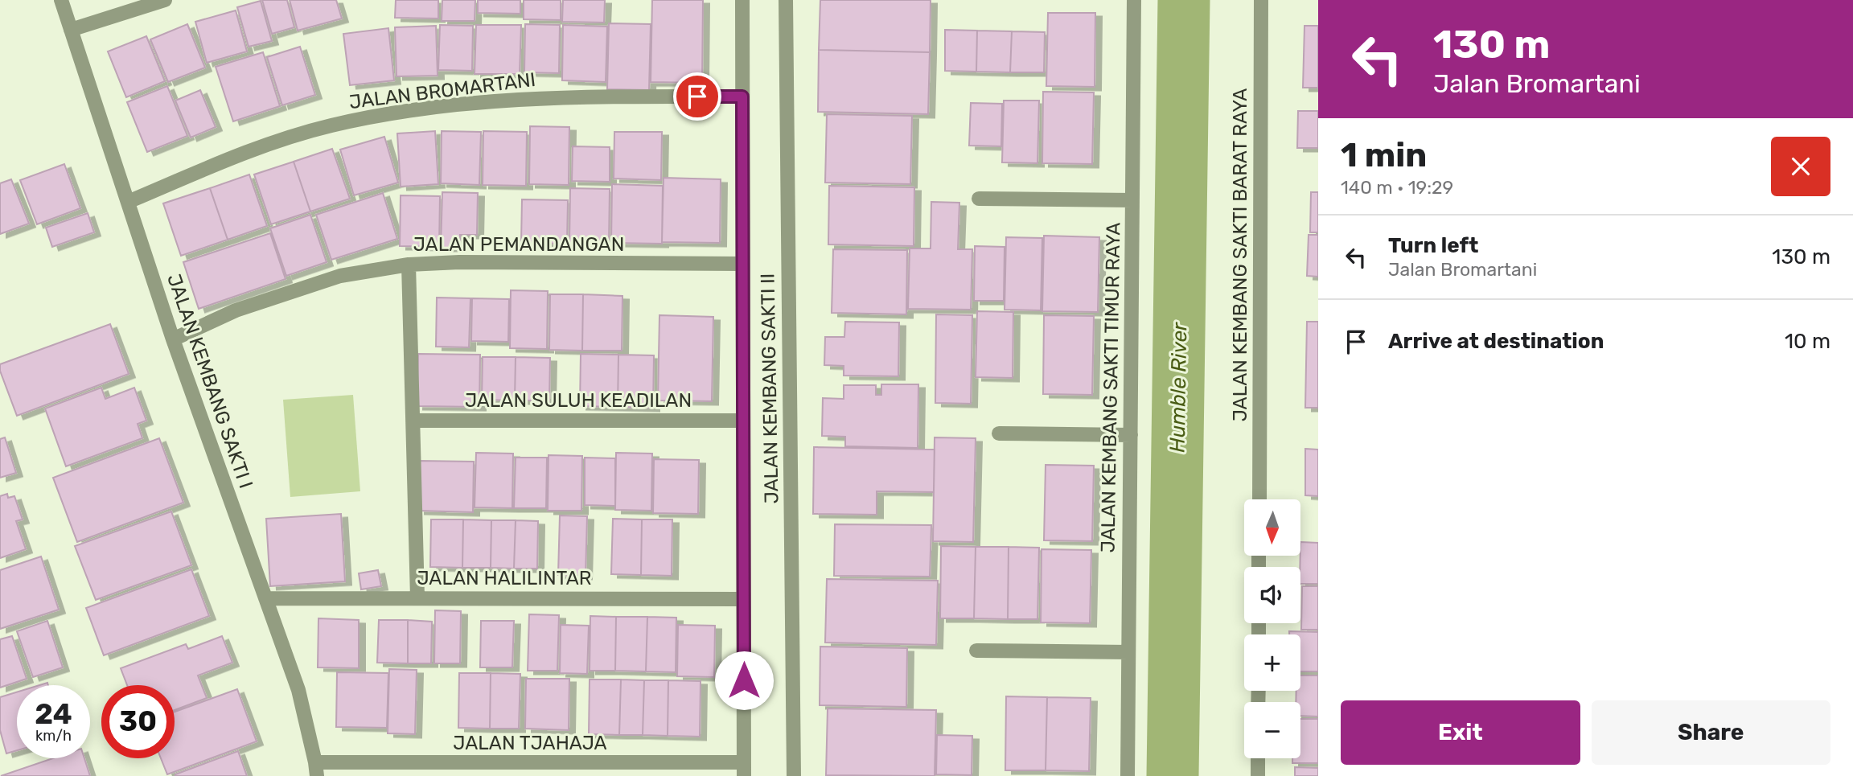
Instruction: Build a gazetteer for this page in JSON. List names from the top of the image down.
{
  "streets": {
    "street": [
      "JALAN BROMARTANI",
      "JALAN PEMANDANGAN",
      "JALAN KEMBANG SAKTI BARAT RAYA",
      "JALAN KEMBANG SAKTI I",
      "JALAN KEMBANG SAKTI TIMUR RAYA",
      "JALAN KEMBANG SAKTI II",
      "JALAN SULUH KEADILAN",
      "JALAN HALILINTAR",
      "JALAN TJAHAJA"
    ]
  },
  "crossings": [
    ["JALAN BROMARTANI", "JALAN KEMBANG SAKTI I"],
    ["JALAN PEMANDANGAN", "JALAN KEMBANG SAKTI I"],
    ["JALAN KEMBANG SAKTI I", "JALAN HALILINTAR"],
    ["JALAN KEMBANG SAKTI I", "JALAN TJAHAJA"]
  ],
  "water": ["Humble River"],
  "north": "bottom",
  "page": {
    "turn": ["130 m", "Jalan Bromartani"],
    "heading": ["1 min", "140 m · 19:29"],
    "list": [
      {
        "name": "Turn left",
        "note": "Jalan Bromartani",
        "value": "130 m"
      },
      {
        "name": "Arrive at destination",
        "value": "10 m"
      }
    ],
    "map_buttons": ["+", "−"],
    "speed": "24 km/h",
    "limit": "30",
    "buttons": ["Exit", "Share"]
  }
}
